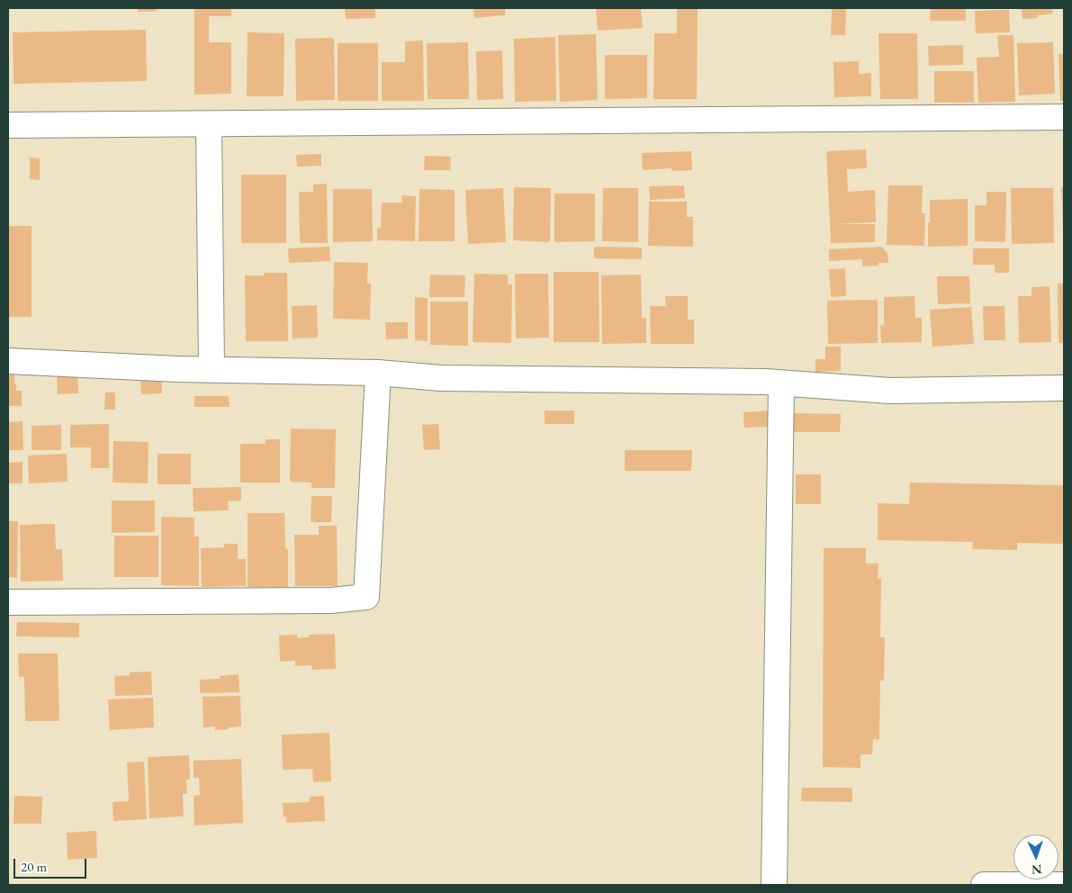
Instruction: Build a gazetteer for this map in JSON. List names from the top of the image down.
{
  "scale_bar": "20 m",
  "north": "bottom"
}
